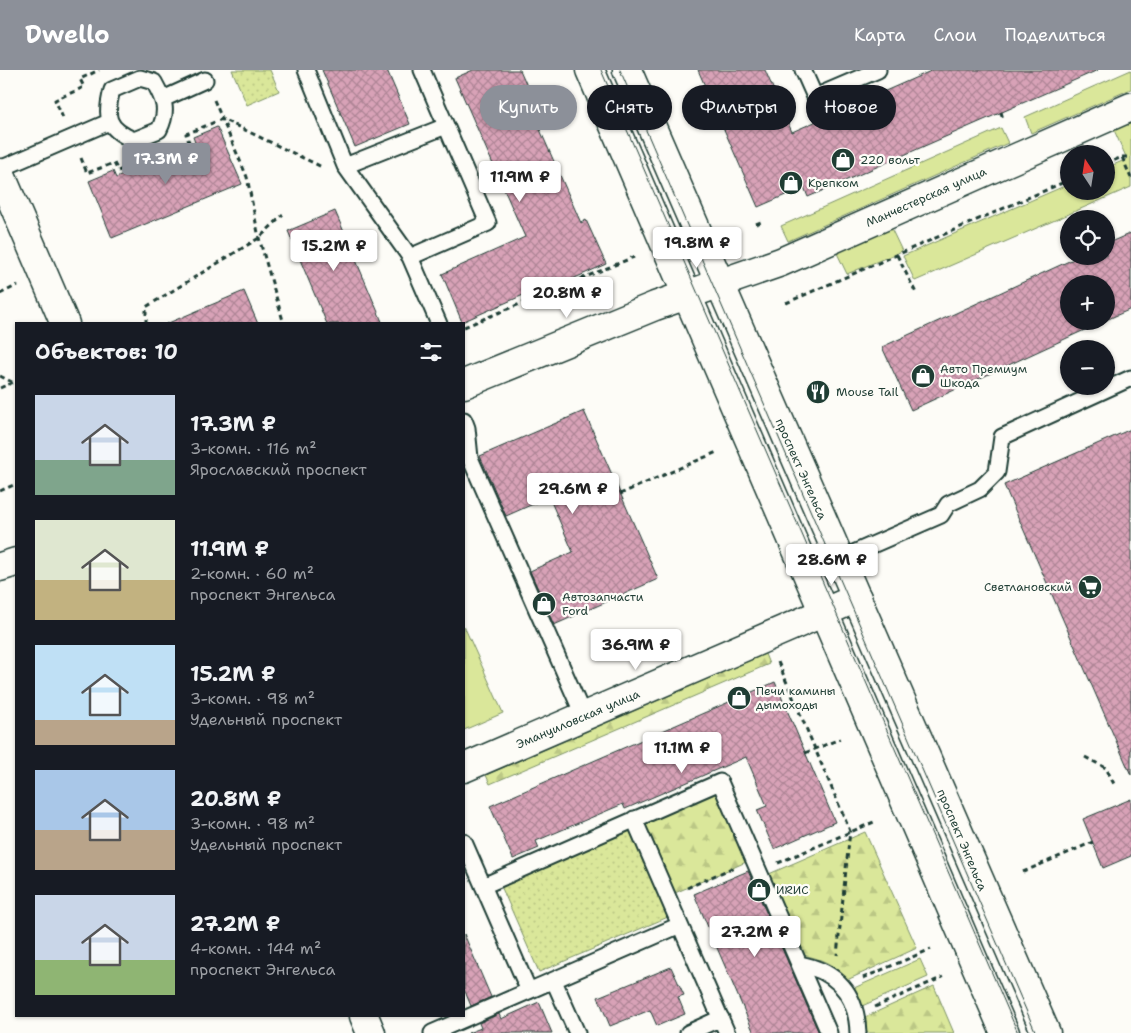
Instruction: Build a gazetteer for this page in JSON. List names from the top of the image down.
{
  "streets": {
    "main road": ["Манчестерская улица", "проспект Энгельса", "Эмануиловская улица"]
  },
  "crossings": [
    ["Манчестерская улица", "проспект Энгельса"],
    ["проспект Энгельса", "Эмануиловская улица"]
  ],
  "places": {
    "shop": [
      "220 вольт",
      "Крепком",
      "Авто Премиум Шкода",
      "Автозапчасти Ford",
      "Печи камины дымоходы",
      "ИRИС"
    ],
    "restaurant": ["Mouse Tail"],
    "supermarket": ["Светлановский"]
  },
  "north": "top",
  "page": {
    "header": "Dwello",
    "nav": ["Карта", "Слои", "Поделиться"],
    "chip": [
      "Купить",
      "Снять",
      "Фильтры",
      "Новое"
    ],
    "price": [
      "17.3M ₽",
      "11.9M ₽",
      "19.8M ₽",
      "15.2M ₽",
      "20.8M ₽",
      "29.6M ₽",
      "28.6M ₽",
      "36.9M ₽",
      "11.1M ₽",
      "27.2M ₽"
    ],
    "map_buttons": ["+", "−"],
    "heading": "Объектов: 10",
    "list": [
      {
        "name": "17.3M ₽",
        "note": "3-комн. · 116 m² · Ярославский проспект"
      },
      {
        "name": "11.9M ₽",
        "note": "2-комн. · 60 m² · проспект Энгельса"
      },
      {
        "name": "15.2M ₽",
        "note": "3-комн. · 98 m² · Удельный проспект"
      },
      {
        "name": "20.8M ₽",
        "note": "3-комн. · 98 m² · Удельный проспект"
      },
      {
        "name": "27.2M ₽",
        "note": "4-комн. · 144 m² · проспект Энгельса"
      }
    ]
  }
}
